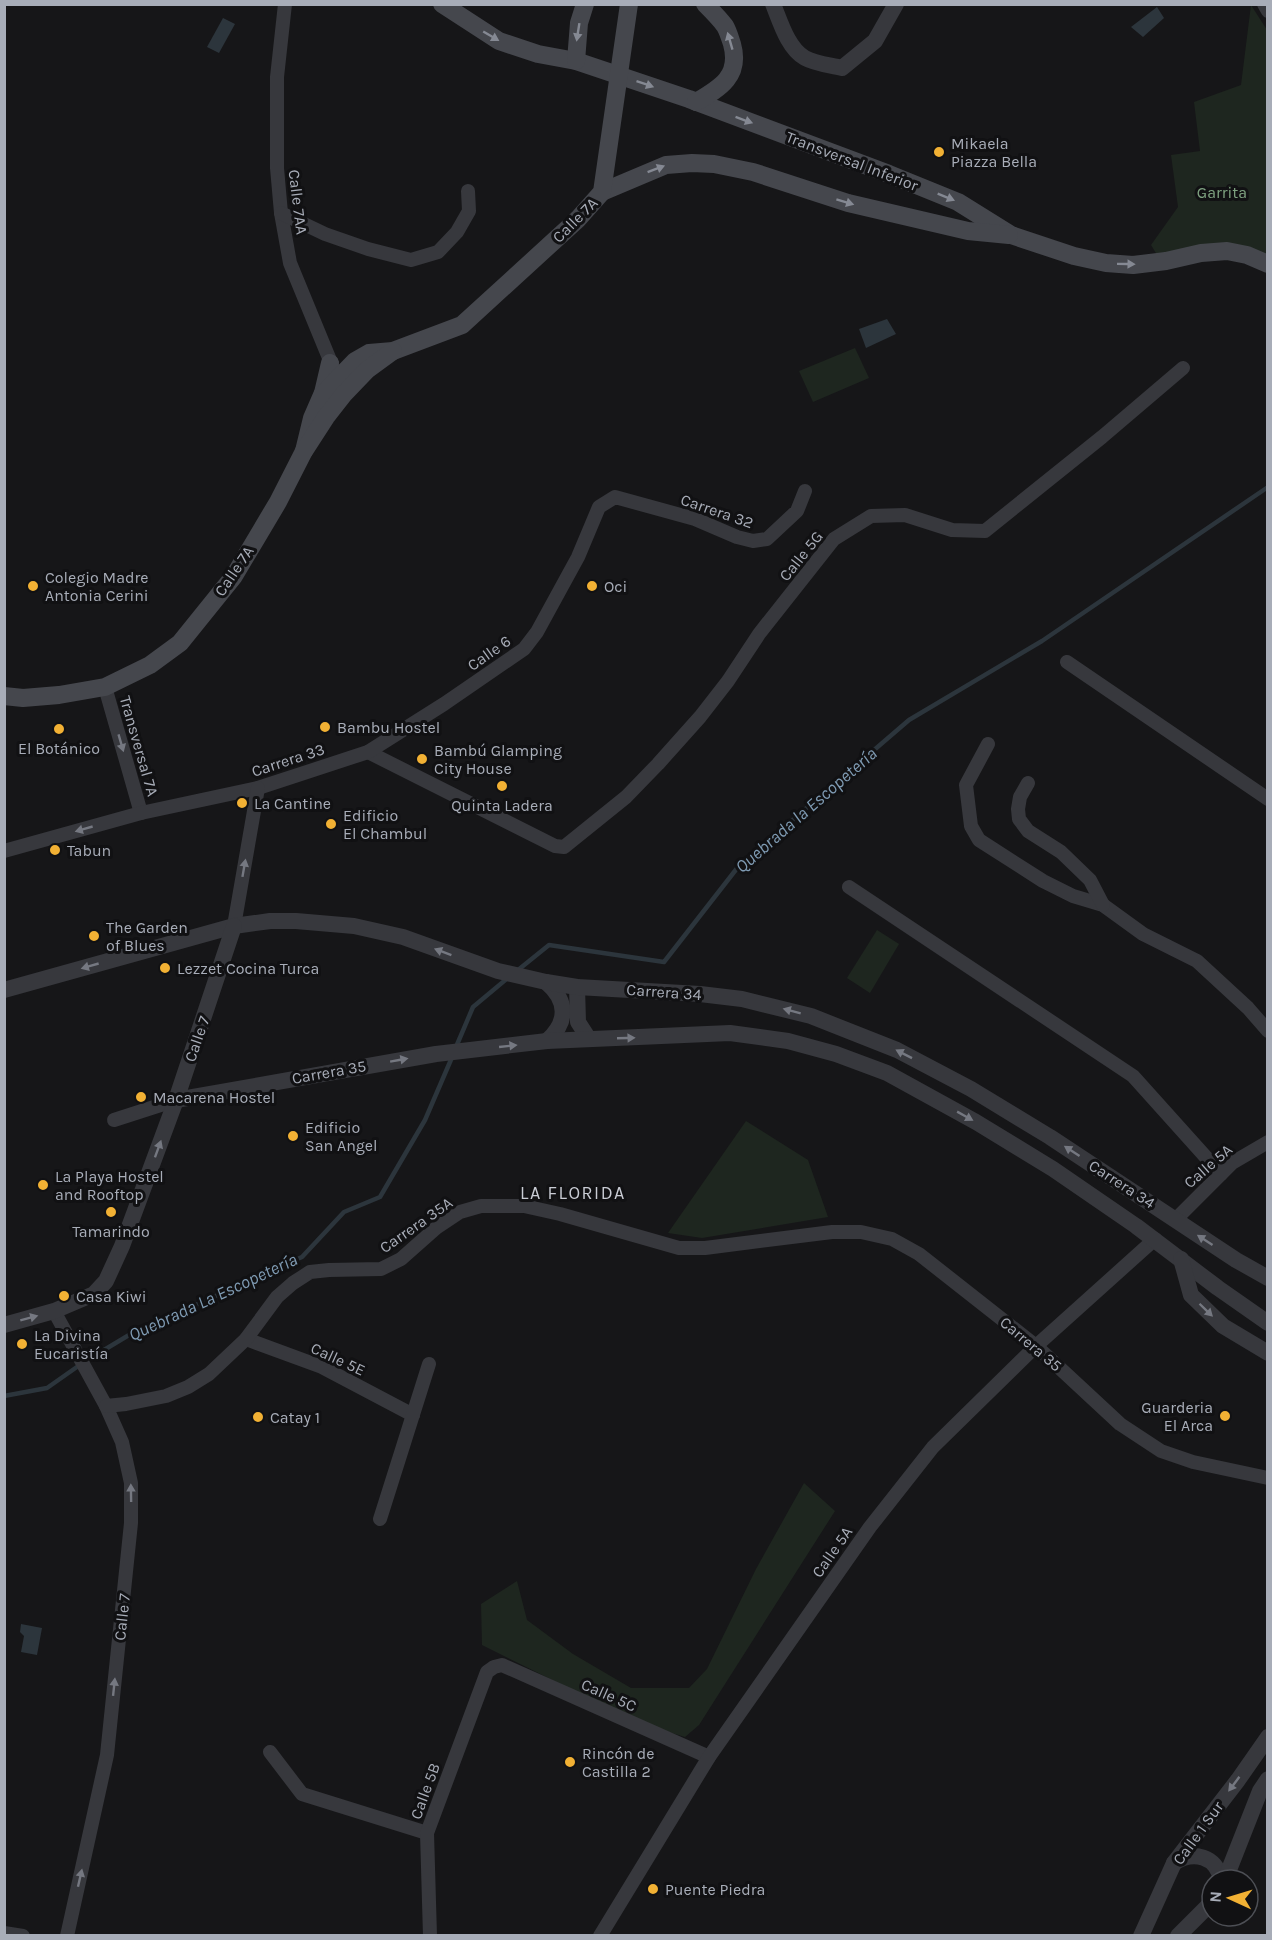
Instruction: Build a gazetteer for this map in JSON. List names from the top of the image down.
{
  "streets": {
    "main road": ["Transversal Inferior", "Calle 7A"],
    "street": [
      "Calle 7AA",
      "Carrera 32",
      "Calle 5G",
      "Calle 6",
      "Transversal 7A",
      "Carrera 33",
      "Carrera 34",
      "Calle 7",
      "Carrera 35",
      "Calle 5A",
      "Carrera 35A",
      "Calle 5E",
      "Calle 5C",
      "Calle 5B",
      "Calle 1 Sur"
    ]
  },
  "crossings": [
    ["Calle 7AA", "Calle 7A"],
    ["Calle 7A", "Transversal 7A"],
    ["Carrera 32", "Calle 6"],
    ["Calle 5G", "Calle 6"],
    ["Calle 5G", "Carrera 33"],
    ["Calle 6", "Carrera 33"],
    ["Transversal 7A", "Carrera 33"],
    ["Carrera 33", "Calle 7"],
    ["Carrera 34", "Calle 7"],
    ["Carrera 34", "Carrera 35"],
    ["Carrera 34", "Calle 5A"],
    ["Calle 7", "Carrera 35"],
    ["Calle 7", "Carrera 35A"],
    ["Carrera 35", "Calle 5A"],
    ["Carrera 35", "Carrera 35A"],
    ["Calle 5A", "Calle 5C"],
    ["Carrera 35A", "Calle 5E"],
    ["Calle 5C", "Calle 5B"]
  ],
  "one_way": [
    "Transversal 7A",
    "Carrera 33",
    "Calle 7",
    "Carrera 35"
  ],
  "districts": ["LA FLORIDA"],
  "water": ["Quebrada la Escopetería", "Quebrada La Escopetería"],
  "parks": ["Garrita"],
  "places": [
    "Mikaela Piazza Bella",
    "Colegio Madre Antonia Cerini",
    "Oci",
    "Bambu Hostel",
    "El Botánico",
    "Bambú Glamping City House",
    "Quinta Ladera",
    "La Cantine",
    "Edificio El Chambul",
    "Tabun",
    "The Garden of Blues",
    "Lezzet Cocina Turca",
    "Macarena Hostel",
    "Edificio San Angel",
    "La Playa Hostel and Rooftop",
    "Tamarindo",
    "Casa Kiwi",
    "La Divina Eucaristía",
    "Guarderia El Arca",
    "Catay 1",
    "Rincón de Castilla 2",
    "Puente Piedra"
  ],
  "north": "left"
}
